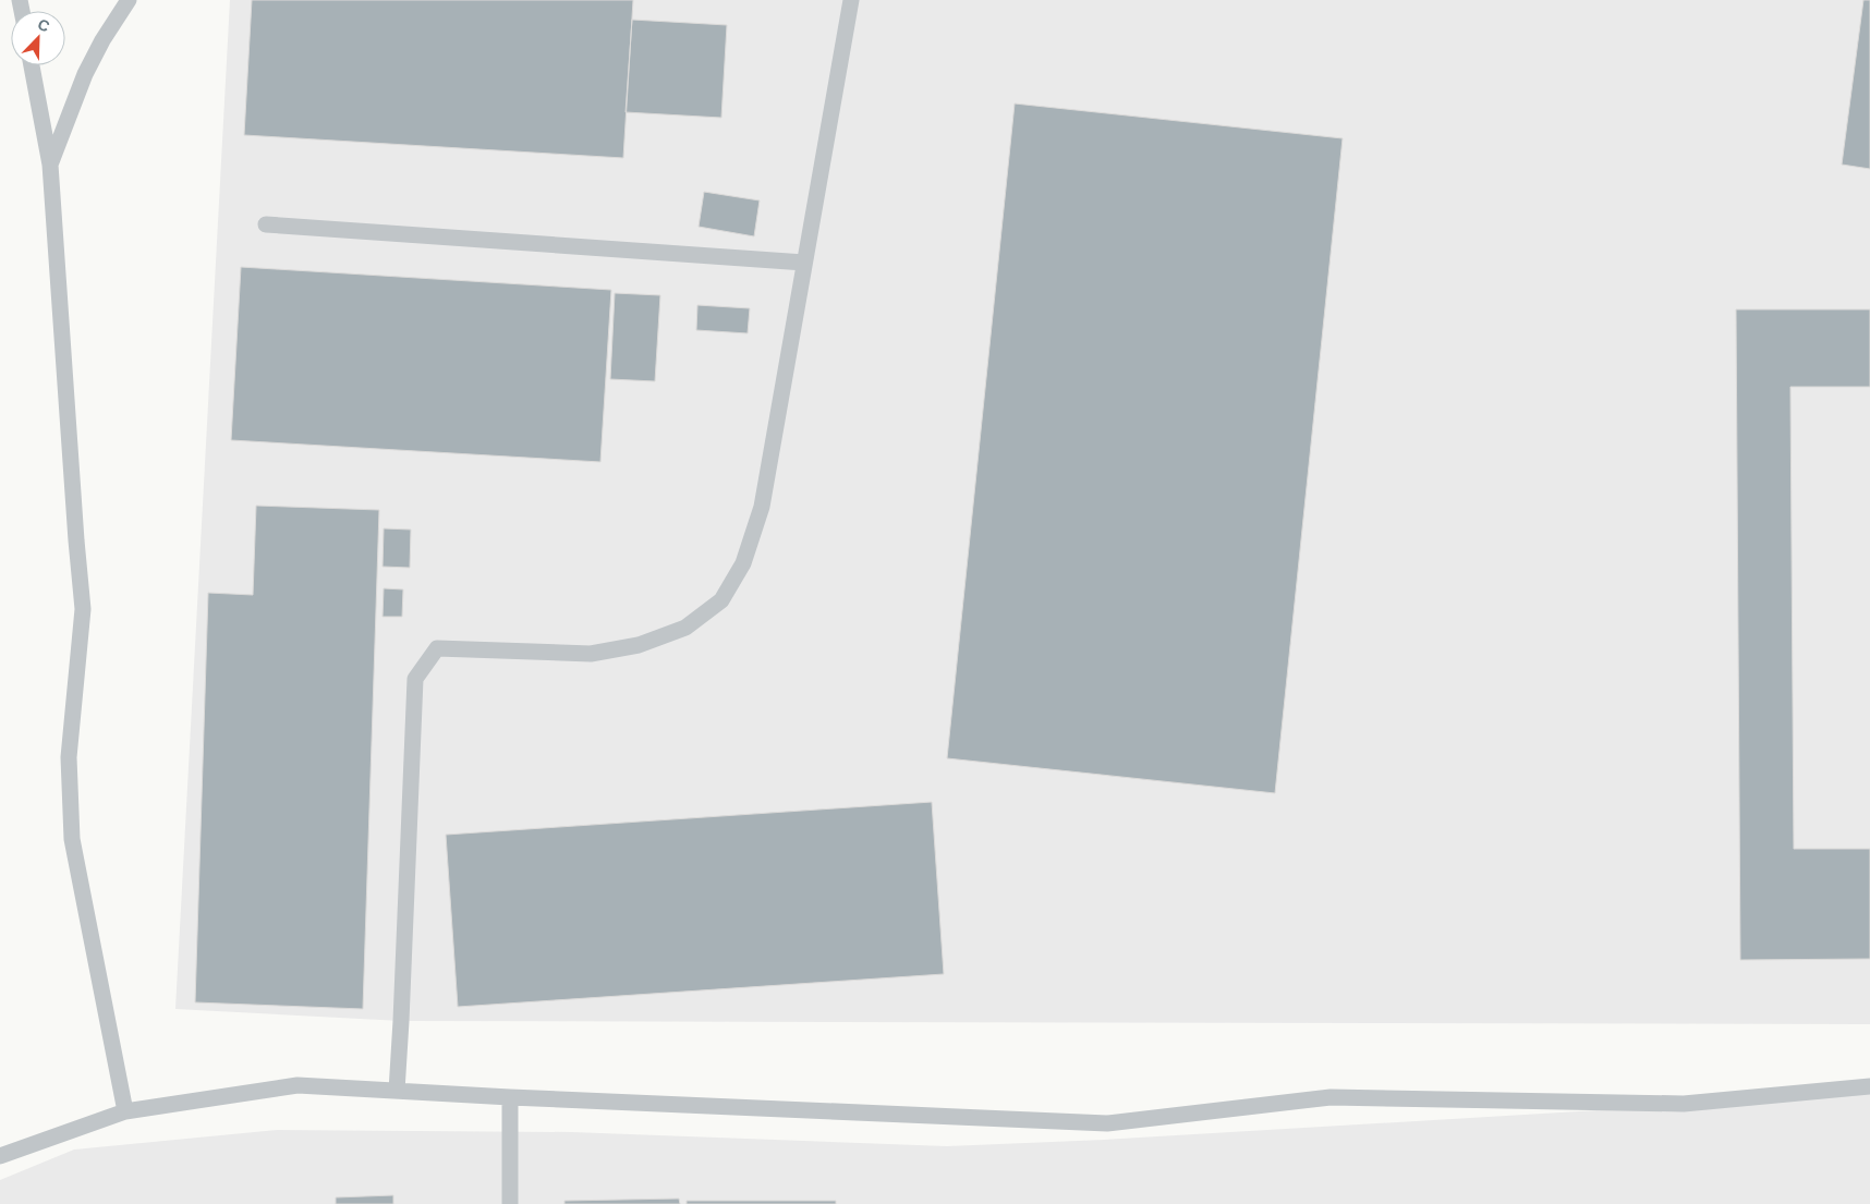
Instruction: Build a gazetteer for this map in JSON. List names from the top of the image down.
{
  "north": "top right"
}
